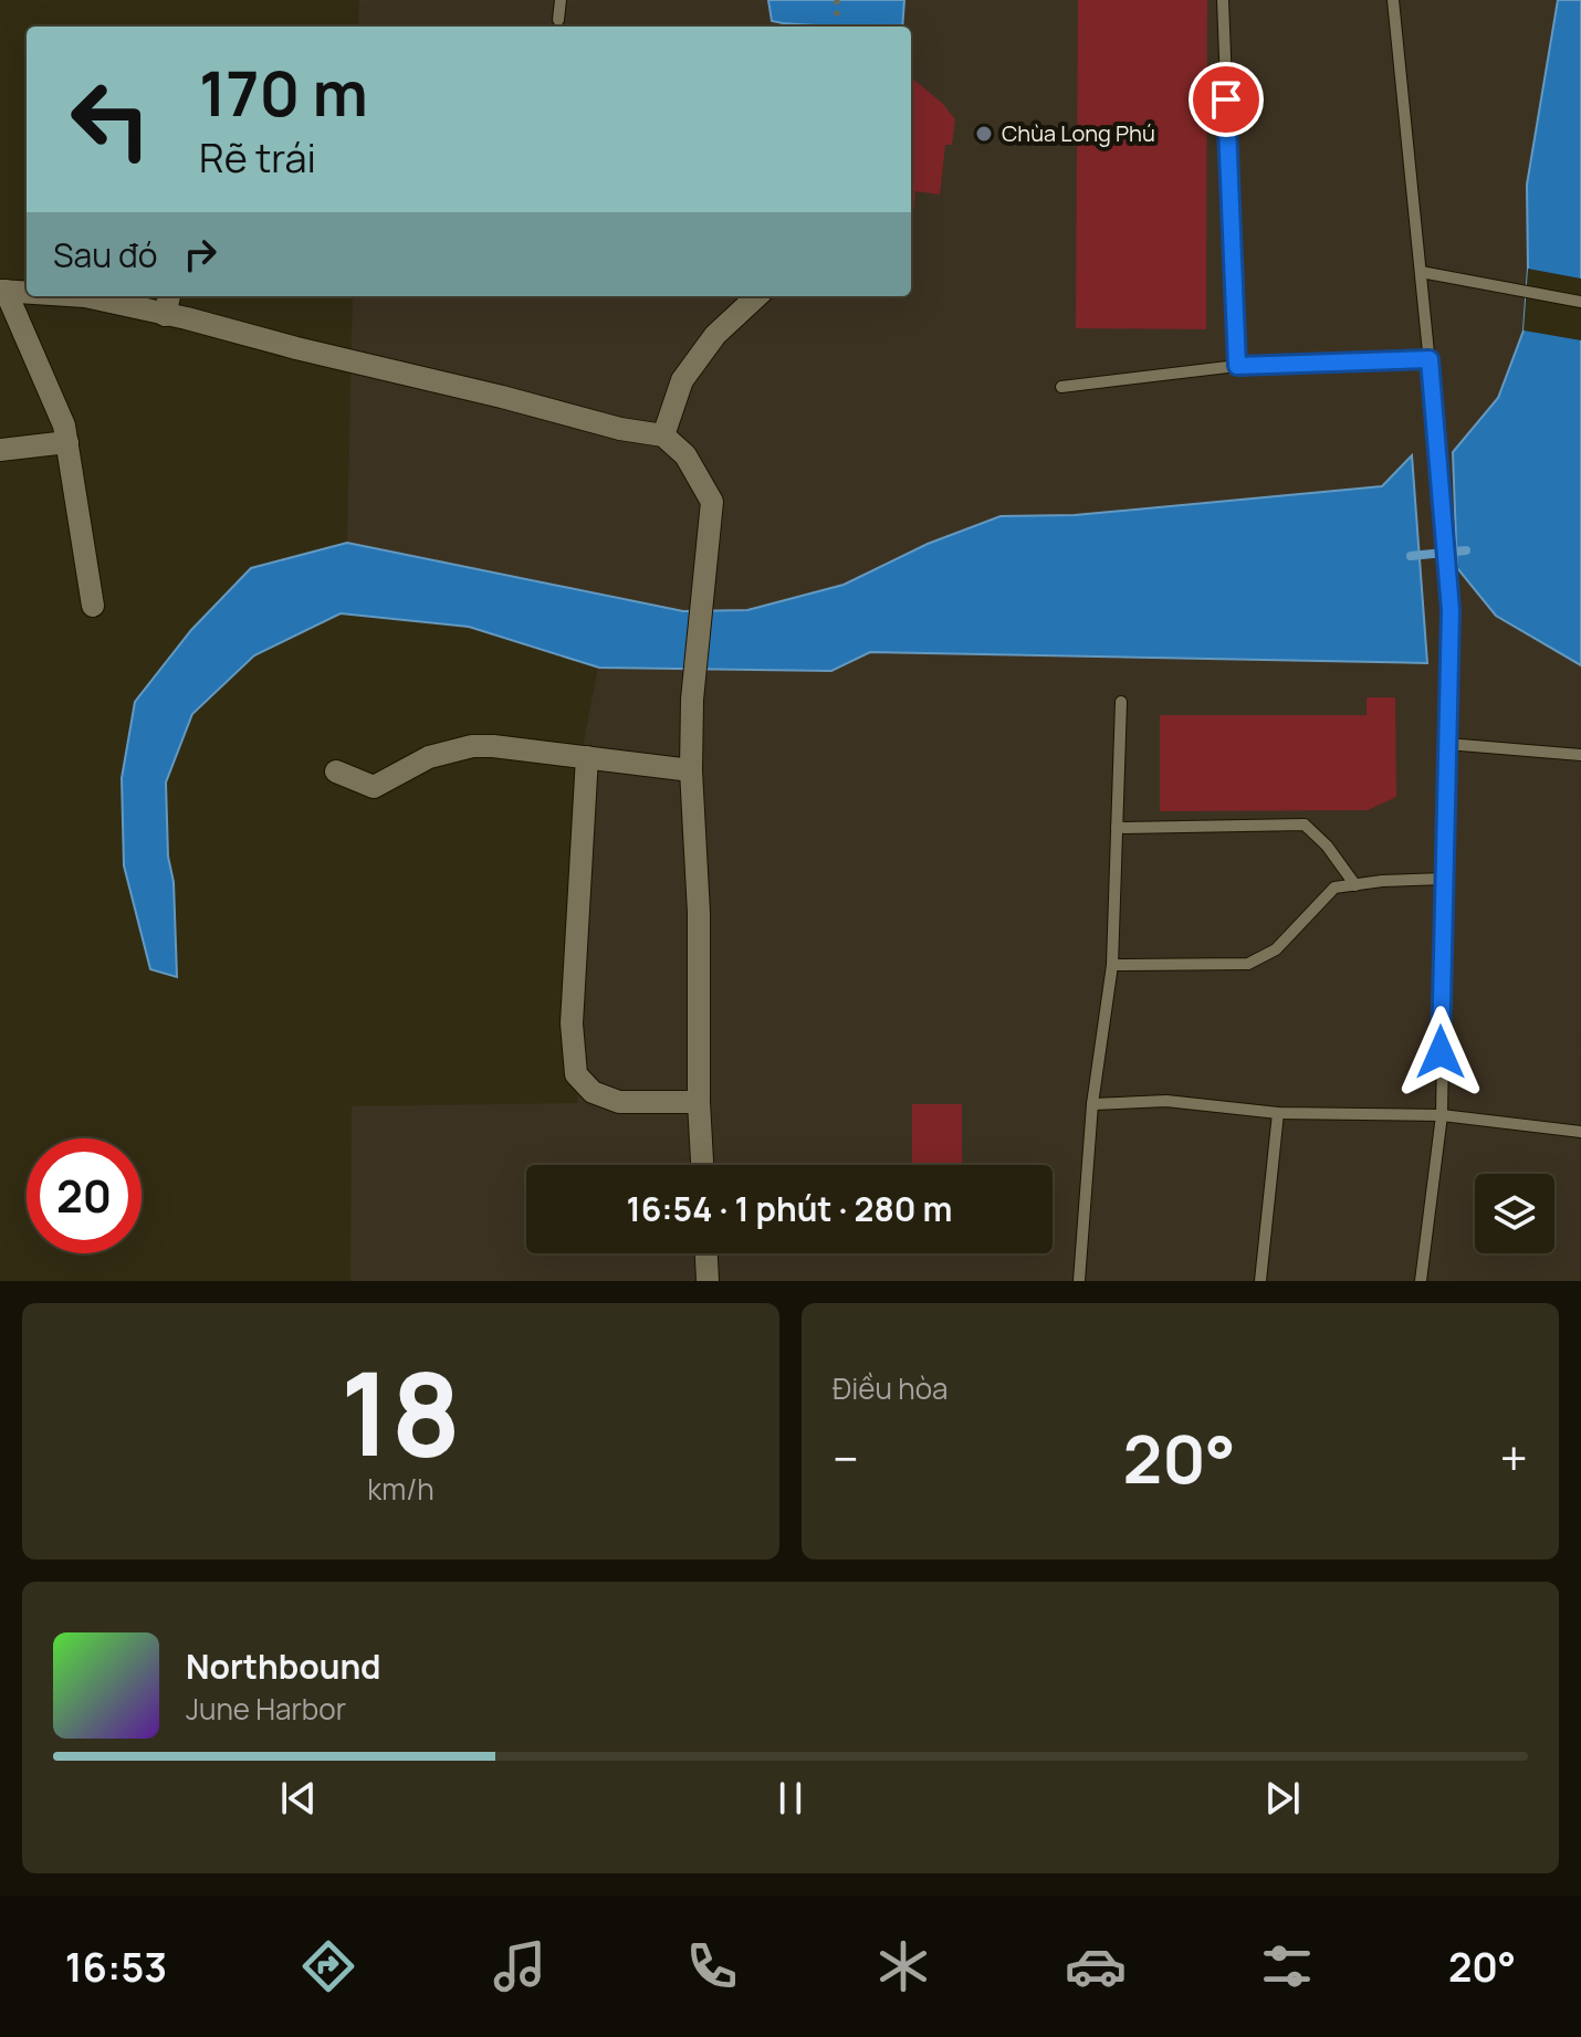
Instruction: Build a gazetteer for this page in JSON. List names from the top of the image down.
{
  "places": ["Chùa Long Phú"],
  "page": {
    "turn": ["170 m", "Rẽ trái"],
    "then": "Sau đó",
    "limit": "20",
    "trip": "16:54 · 1 phút · 280 m",
    "tile": [
      ["18", "km/h"],
      "Điều hòa"
    ],
    "heat": ["−", "20°", "+"],
    "song": ["Northbound", "June Harbor"],
    "tabs": ["16:53", "20°"]
  }
}
